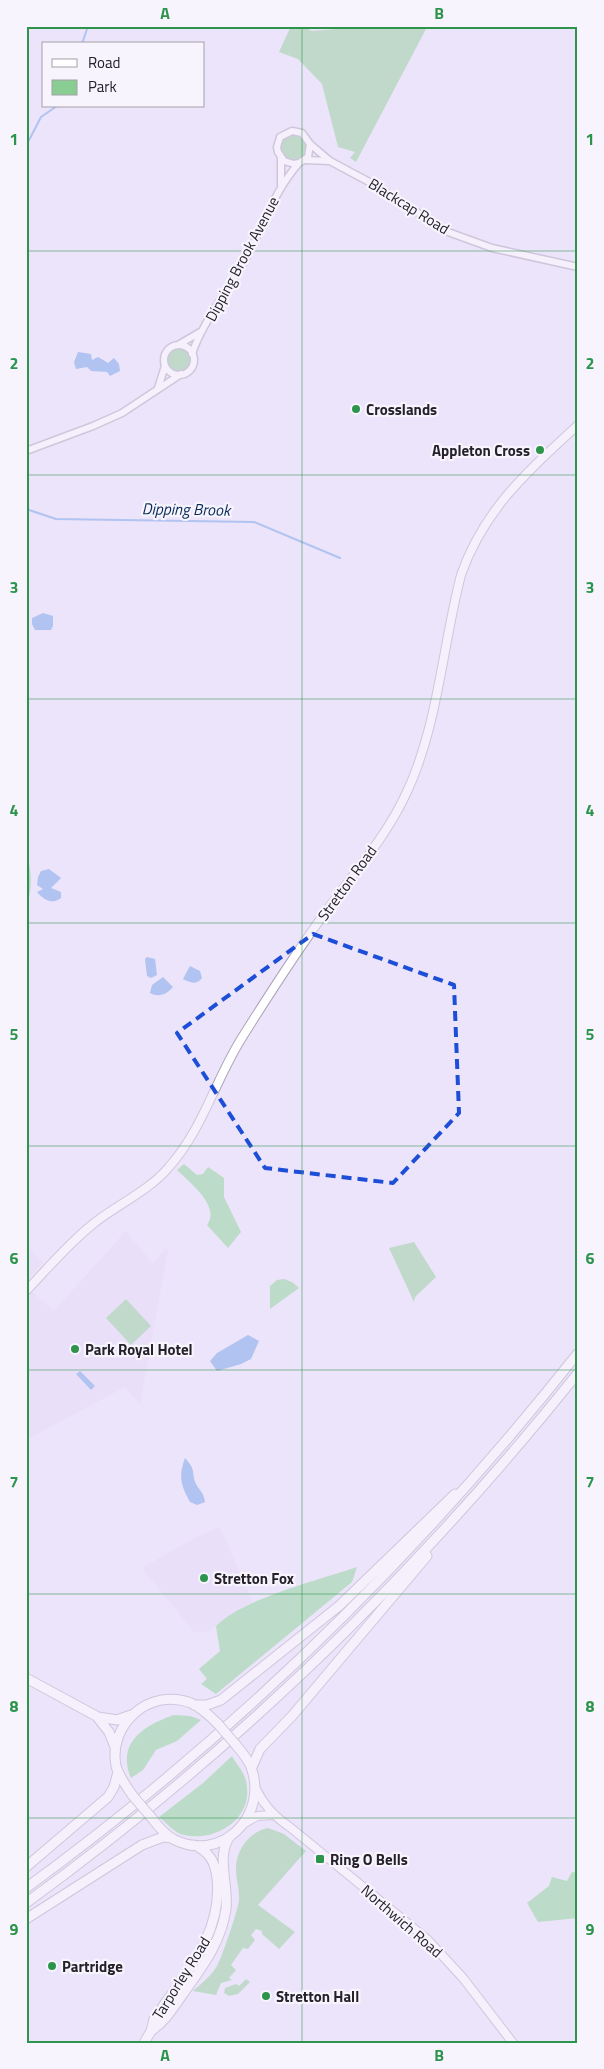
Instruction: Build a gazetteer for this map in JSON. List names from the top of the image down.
{
  "streets": {
    "highway": ["Tarporley Road"],
    "main road": ["Stretton Road", "Northwich Road"],
    "street": ["Blackcap Road", "Dipping Brook Avenue"]
  },
  "crossings": [
    ["Blackcap Road", "Dipping Brook Avenue"],
    ["Northwich Road", "Tarporley Road"]
  ],
  "water": ["Dipping Brook"],
  "places": {
    "other": [
      "Crosslands",
      "Appleton Cross",
      "Park Royal Hotel",
      "Stretton Fox",
      "Partridge",
      "Stretton Hall"
    ],
    "transit": ["Ring O Bells"]
  },
  "legend": ["Road", "Park"],
  "grid": {
    "columns": ["A", "B"],
    "rows": [
      "1",
      "2",
      "3",
      "4",
      "5",
      "6",
      "7",
      "8",
      "9"
    ]
  }
}
